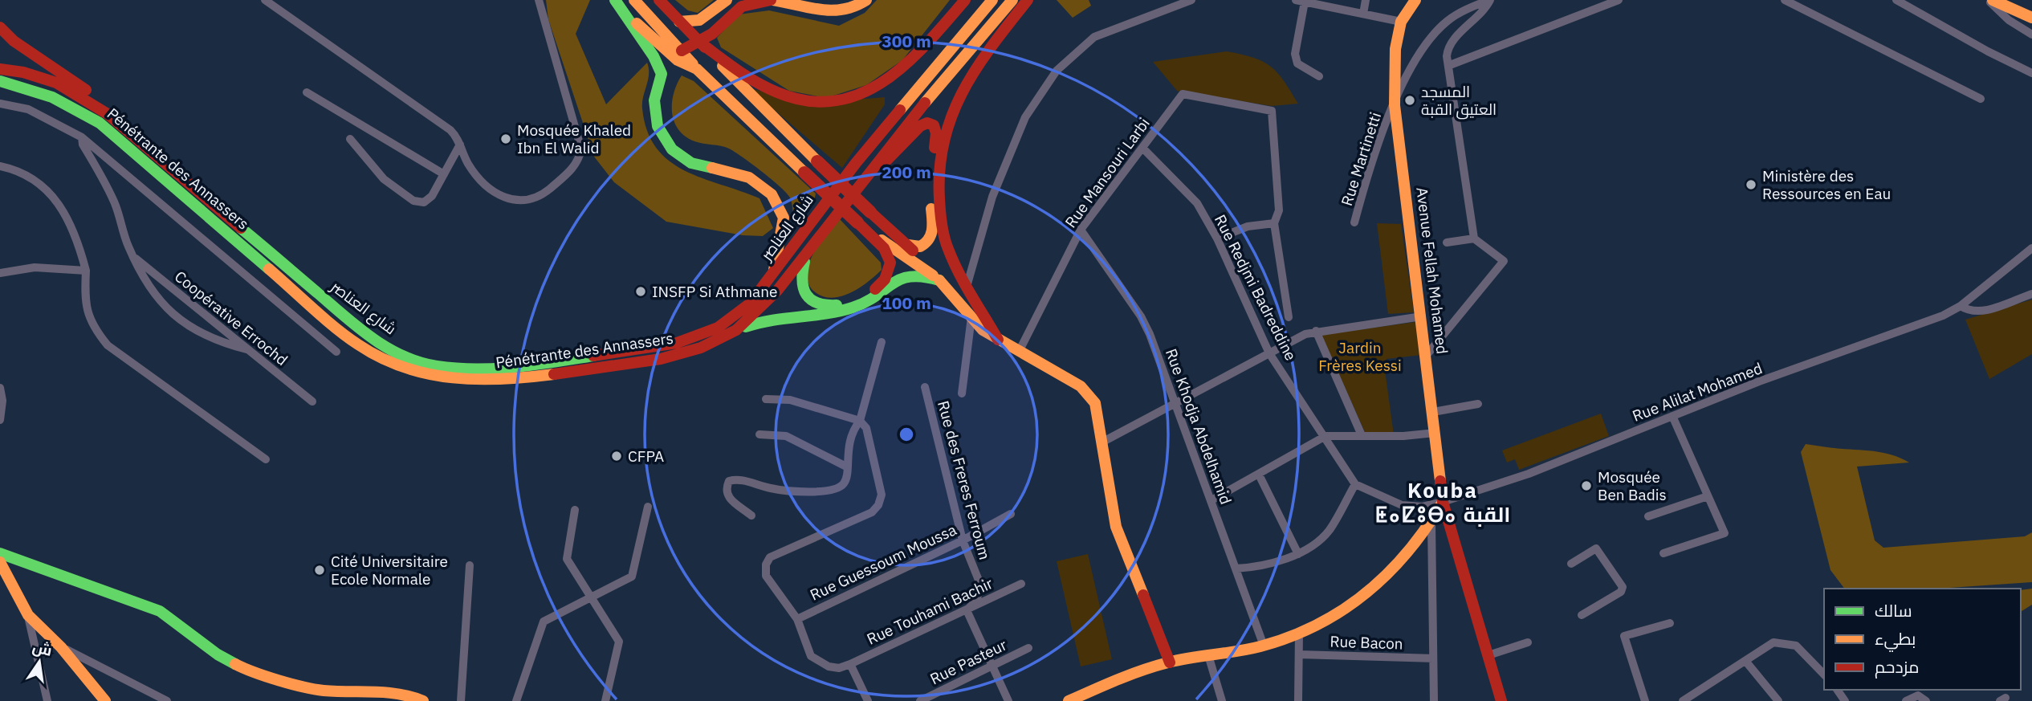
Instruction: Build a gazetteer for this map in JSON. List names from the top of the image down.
{
  "streets": {
    "main road": ["Pénétrante des Annassers", "شارع العناصر", "Avenue Fellah Mohamed"],
    "street": [
      "Rue Martinetti",
      "Rue Mansouri Larbi",
      "Rue Redjmi Badreddine",
      "Coopérative Errochd",
      "Rue Alilat Mohamed",
      "Rue Khodja Abdelhamid",
      "Rue des Freres Ferroum",
      "Rue Guessoum Moussa",
      "Rue Touhami Bachir",
      "Rue Bacon",
      "Rue Pasteur"
    ]
  },
  "crossings": [
    ["Rue Martinetti", "Avenue Fellah Mohamed"],
    ["Rue Mansouri Larbi", "Rue Redjmi Badreddine"],
    ["Rue Mansouri Larbi", "Rue Khodja Abdelhamid"],
    ["Avenue Fellah Mohamed", "Rue Alilat Mohamed"],
    ["Rue des Freres Ferroum", "Rue Guessoum Moussa"],
    ["Rue des Freres Ferroum", "Rue Touhami Bachir"]
  ],
  "districts": ["Kouba ⵟⴰⵇⵓⴱⴰ القبة"],
  "parks": ["Jardin Frères Kessi"],
  "places": [
    "المسجد العتيق القبة",
    "Mosquée Khaled Ibn El Walid",
    "Ministère des Ressources en Eau",
    "INSFP Si Athmane",
    "CFPA",
    "Mosquée Ben Badis",
    "Cité Universitaire Ecole Normale"
  ],
  "legend": ["سالك", "بطيء", "مزدحم"],
  "north": "top",
  "rings": ["300 m", "200 m", "100 m"]
}
